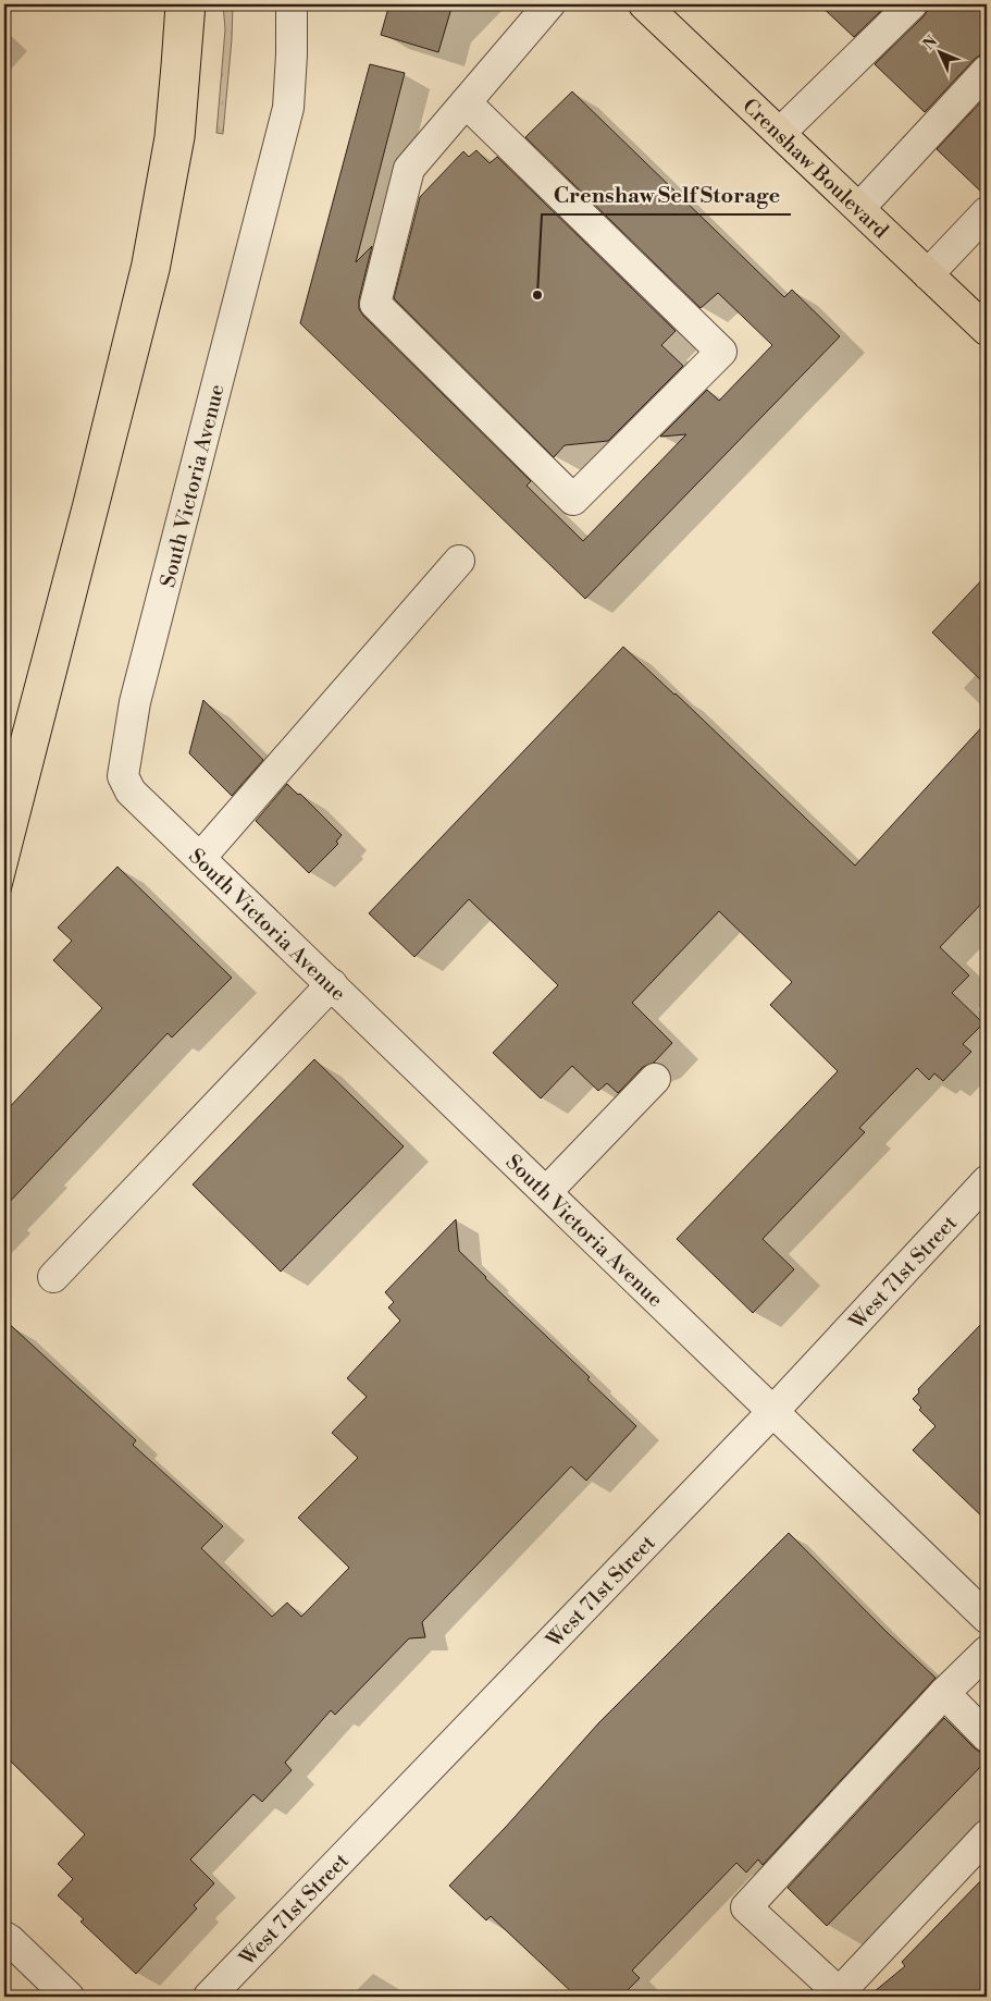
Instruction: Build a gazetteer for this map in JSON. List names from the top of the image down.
{
  "streets": {
    "main road": ["Crenshaw Boulevard"],
    "street": ["South Victoria Avenue", "West 71st Street"]
  },
  "crossings": [
    ["South Victoria Avenue", "West 71st Street"]
  ],
  "places": ["Crenshaw Self Storage"],
  "north": "top left"
}
